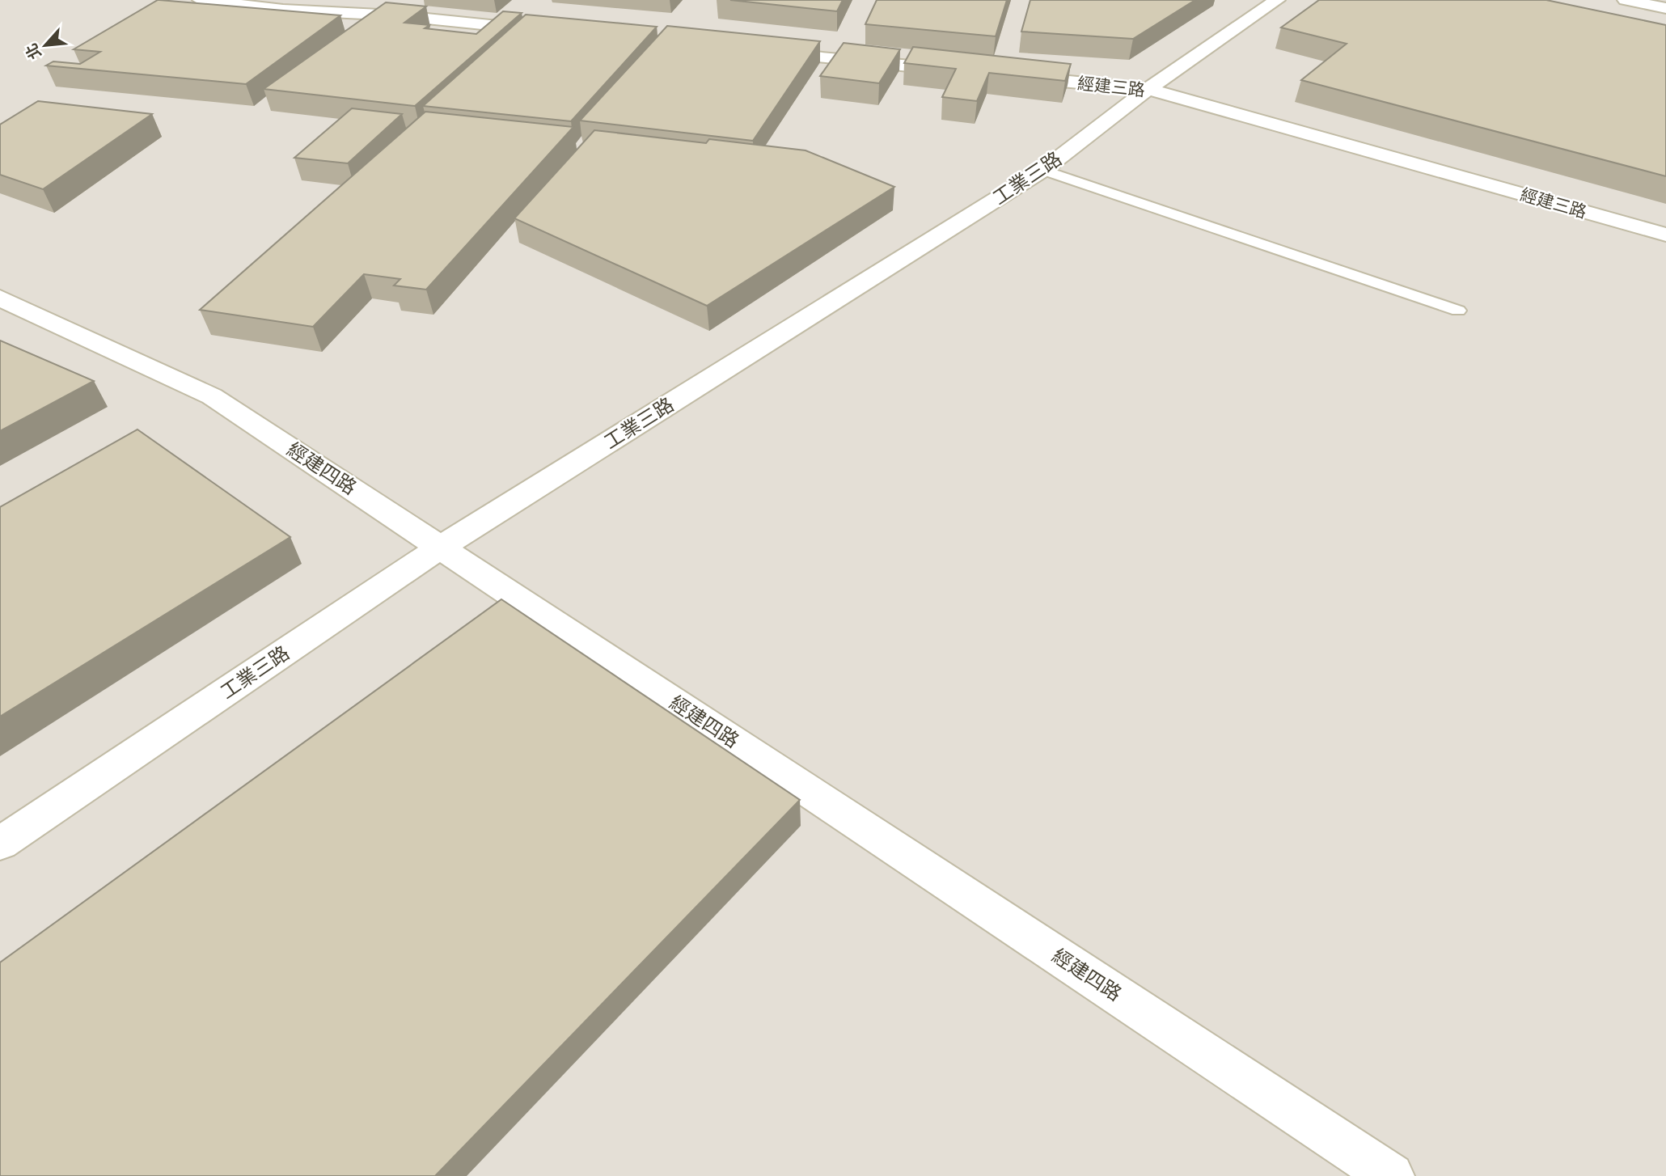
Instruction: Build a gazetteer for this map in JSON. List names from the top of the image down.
{
  "streets": {
    "street": ["經建三路", "工業三路", "經建四路"]
  },
  "crossings": [
    ["經建三路", "工業三路"],
    ["工業三路", "經建四路"]
  ],
  "north": "bottom left"
}
